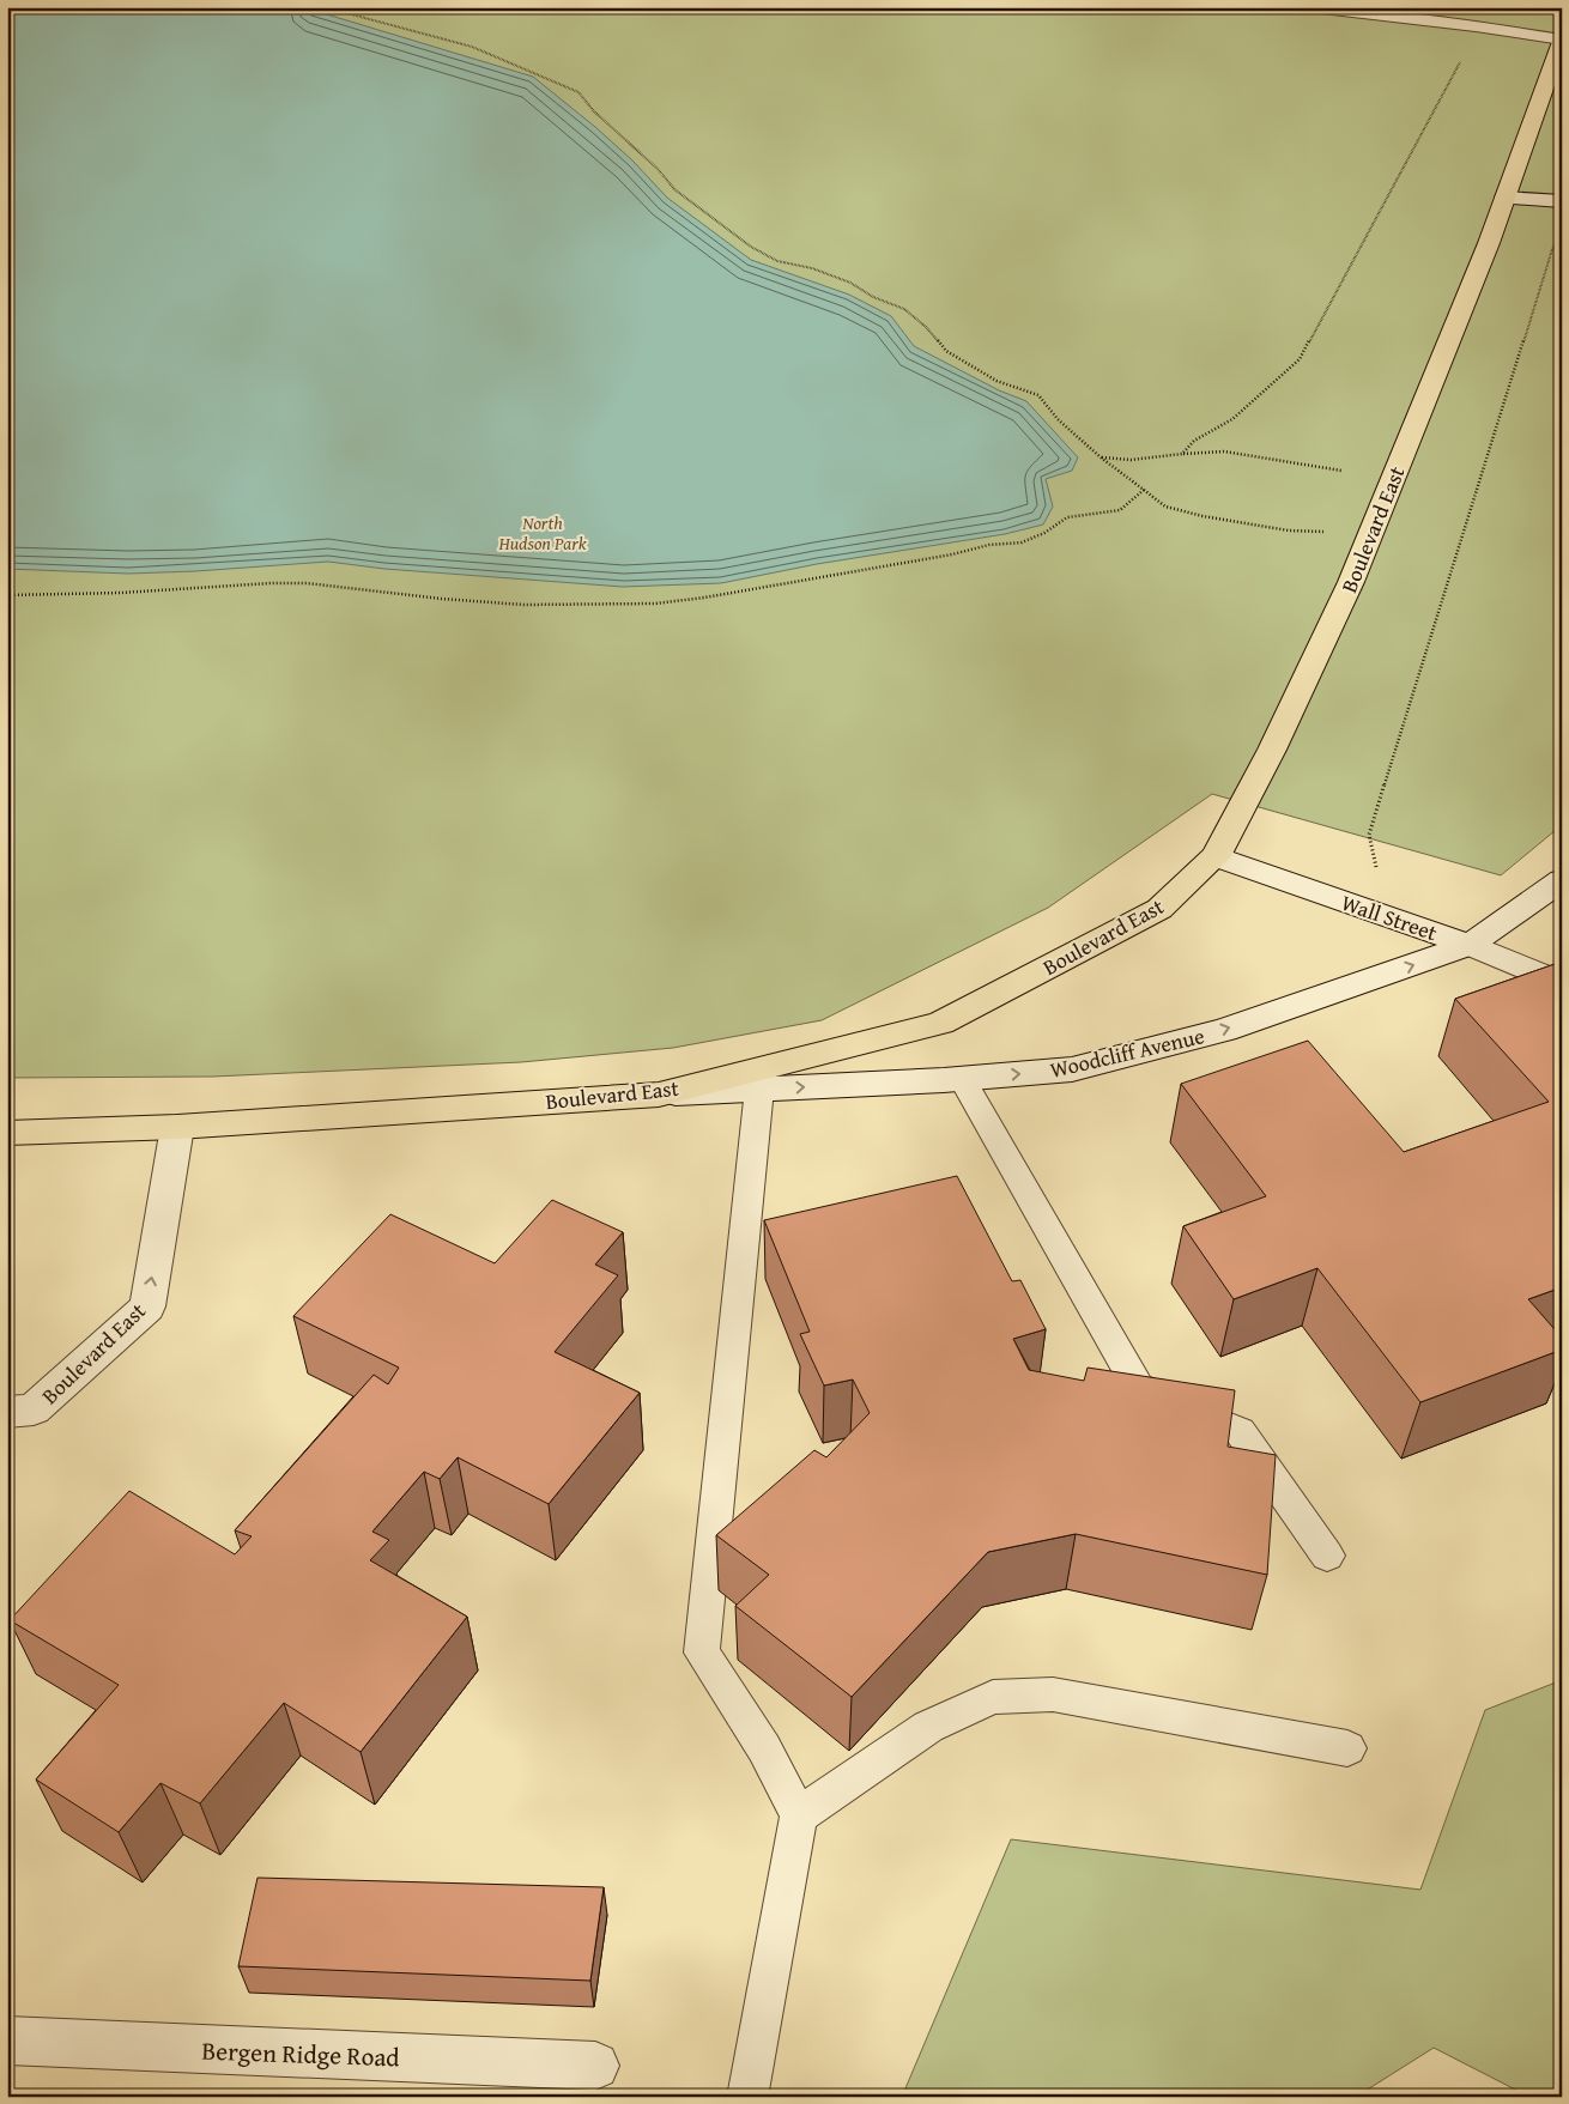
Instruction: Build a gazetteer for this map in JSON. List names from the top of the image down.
{
  "streets": {
    "main road": [
      "Boulevard East",
      "Wall Street",
      "Woodcliff Avenue",
      "Bergen Ridge Road"
    ]
  },
  "crossings": [
    ["Boulevard East", "Wall Street"],
    ["Boulevard East", "Woodcliff Avenue"],
    ["Wall Street", "Woodcliff Avenue"]
  ],
  "one_way": ["Woodcliff Avenue"],
  "parks": ["North Hudson Park"]
}
